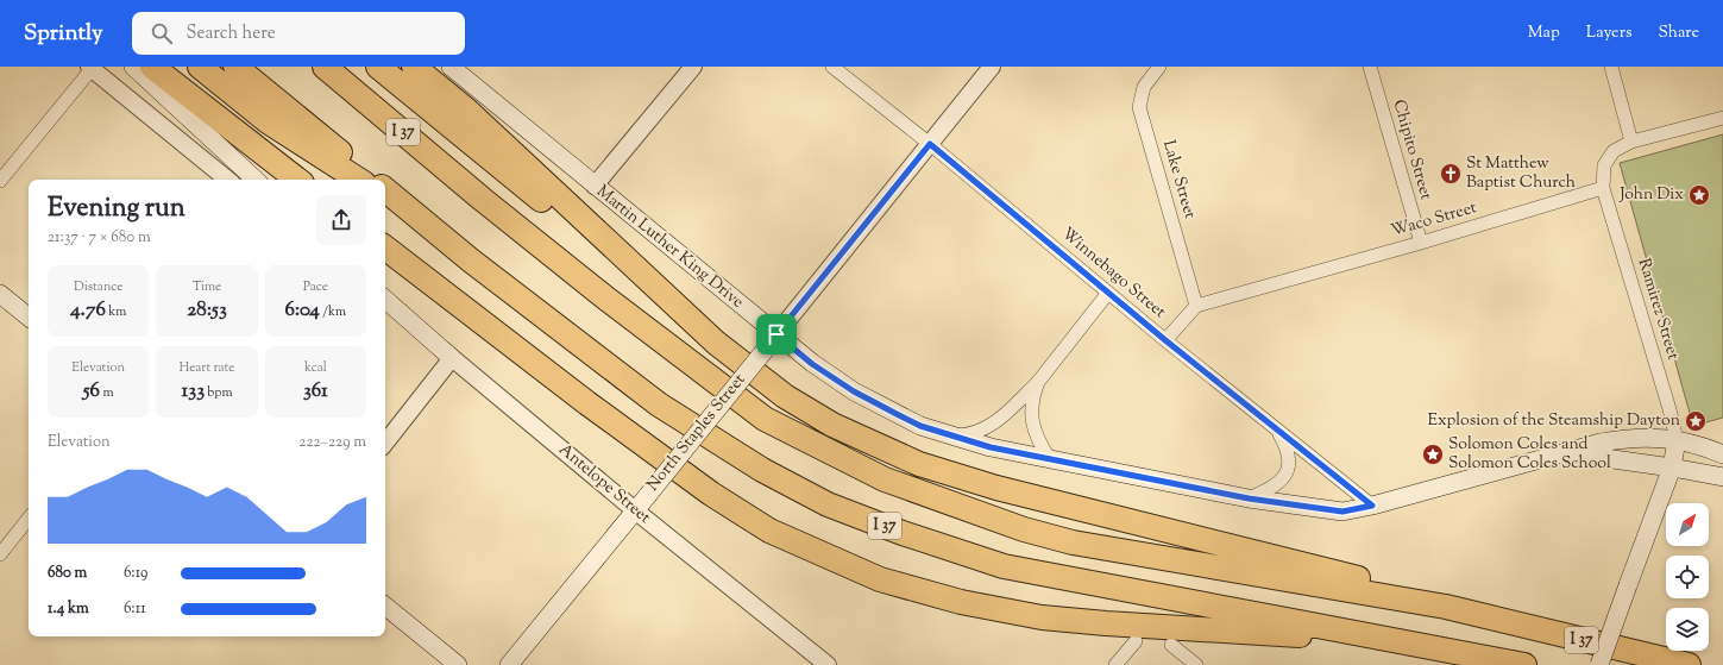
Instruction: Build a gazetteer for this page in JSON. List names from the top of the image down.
{
  "streets": {
    "highway": ["I 37"],
    "main road": ["Martin Luther King Drive", "North Staples Street"],
    "street": [
      "Chipito Street",
      "Lake Street",
      "Waco Street",
      "Winnebago Street",
      "Ramirez Street",
      "Antelope Street"
    ]
  },
  "crossings": [
    ["Chipito Street", "Waco Street"],
    ["Lake Street", "Waco Street"],
    ["Waco Street", "Ramirez Street"],
    ["Martin Luther King Drive", "Winnebago Street"],
    ["Martin Luther King Drive", "Ramirez Street"],
    ["Martin Luther King Drive", "North Staples Street"],
    ["Winnebago Street", "North Staples Street"],
    ["North Staples Street", "Antelope Street"]
  ],
  "places": {
    "church": ["St Matthew Baptist Church"],
    "place": ["John Dix", "Explosion of the Steamship Dayton", "Solomon Coles and Solomon Coles School"]
  },
  "north": "top right",
  "page": {
    "header": "Sprintly",
    "search": "Search here",
    "nav": ["Map", "Layers", "Share"],
    "heading": ["Evening run", "21:37 · 7 × 680 m"],
    "stats": [
      ["Distance", "4.76 km"],
      ["Time", "28:53"],
      ["Pace", "6:04 /km"],
      ["Elevation", "56 m"],
      ["Heart rate", "133 bpm"],
      ["kcal", "361"]
    ],
    "chart": ["Elevation", "222–229 m"],
    "list": [
      {
        "name": "680 m",
        "note": "6:19"
      },
      {
        "name": "1.4 km",
        "note": "6:11"
      }
    ]
  }
}
